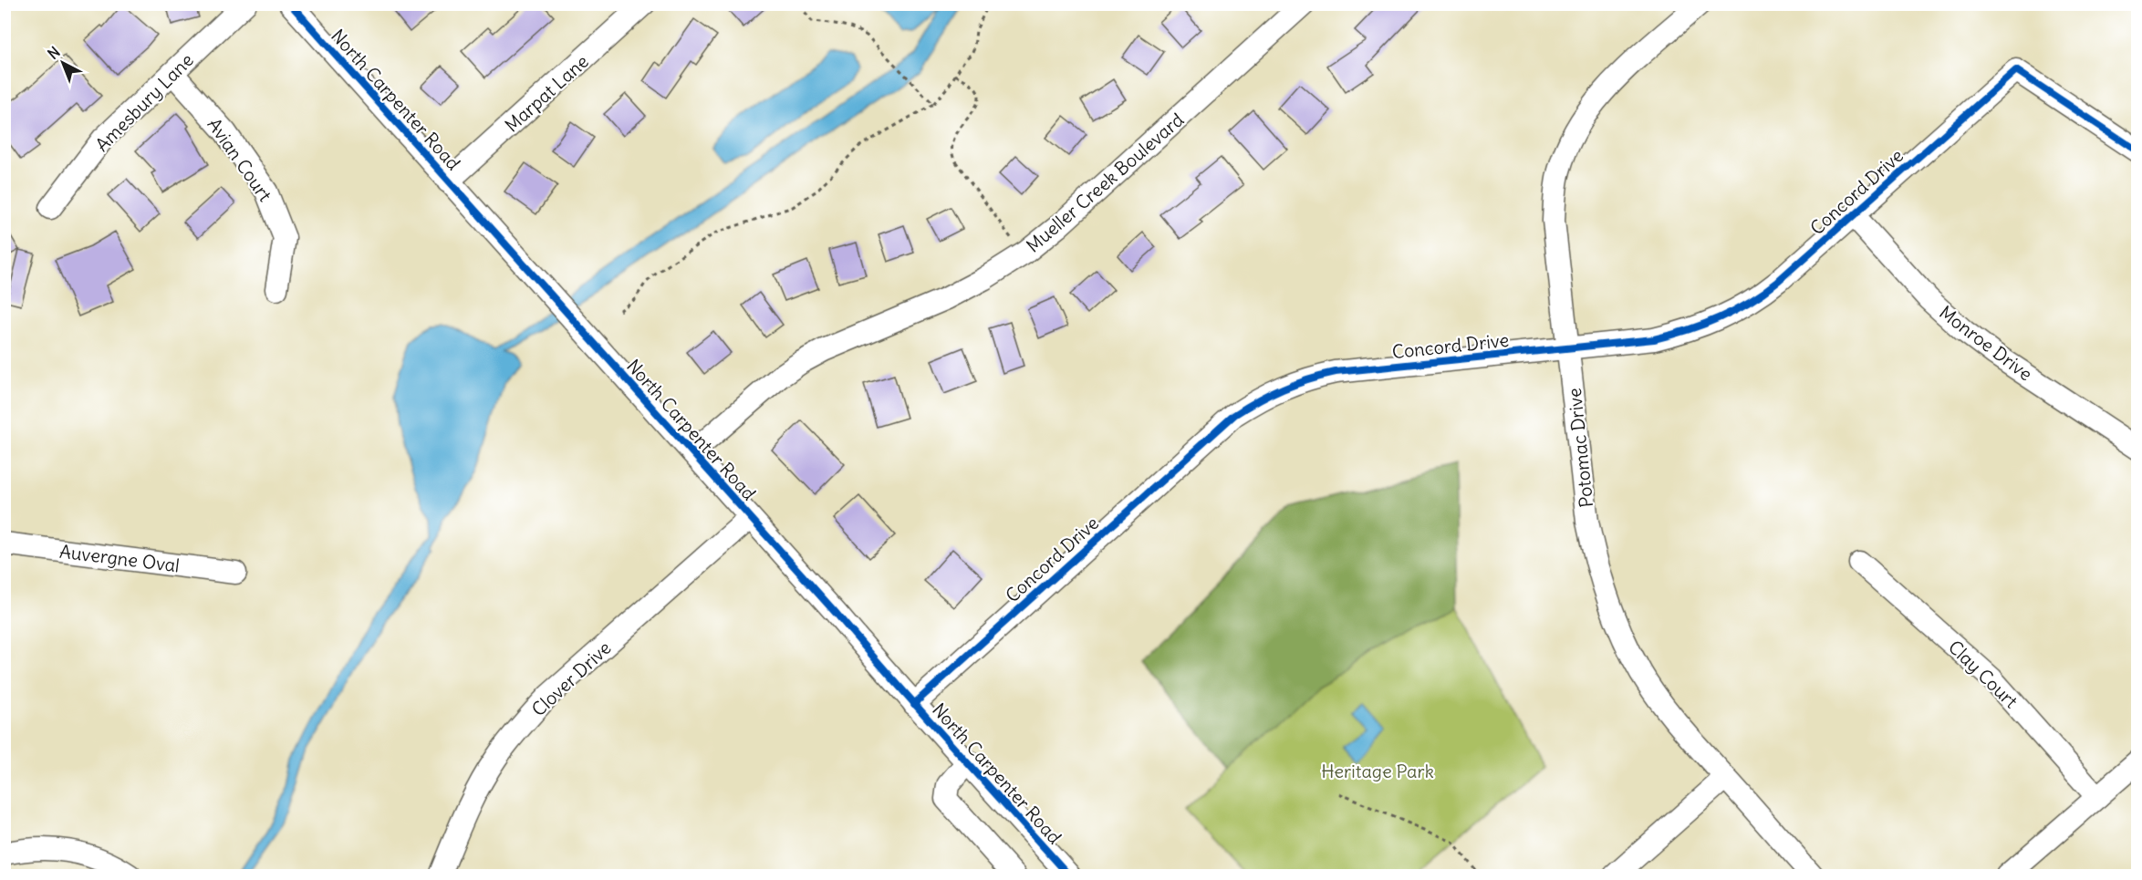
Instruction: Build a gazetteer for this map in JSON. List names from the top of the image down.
{
  "streets": {
    "street": [
      "Marpat Lane",
      "North Carpenter Road",
      "Amesbury Lane",
      "Avian Court",
      "Mueller Creek Boulevard",
      "Concord Drive",
      "Monroe Drive",
      "Potomac Drive",
      "Auvergne Oval",
      "Clay Court",
      "Clover Drive"
    ]
  },
  "crossings": [
    ["Marpat Lane", "North Carpenter Road"],
    ["North Carpenter Road", "Mueller Creek Boulevard"],
    ["North Carpenter Road", "Concord Drive"],
    ["North Carpenter Road", "Clover Drive"],
    ["Amesbury Lane", "Avian Court"],
    ["Concord Drive", "Monroe Drive"],
    ["Concord Drive", "Potomac Drive"]
  ],
  "parks": ["Heritage Park"],
  "north": "top left"
}
